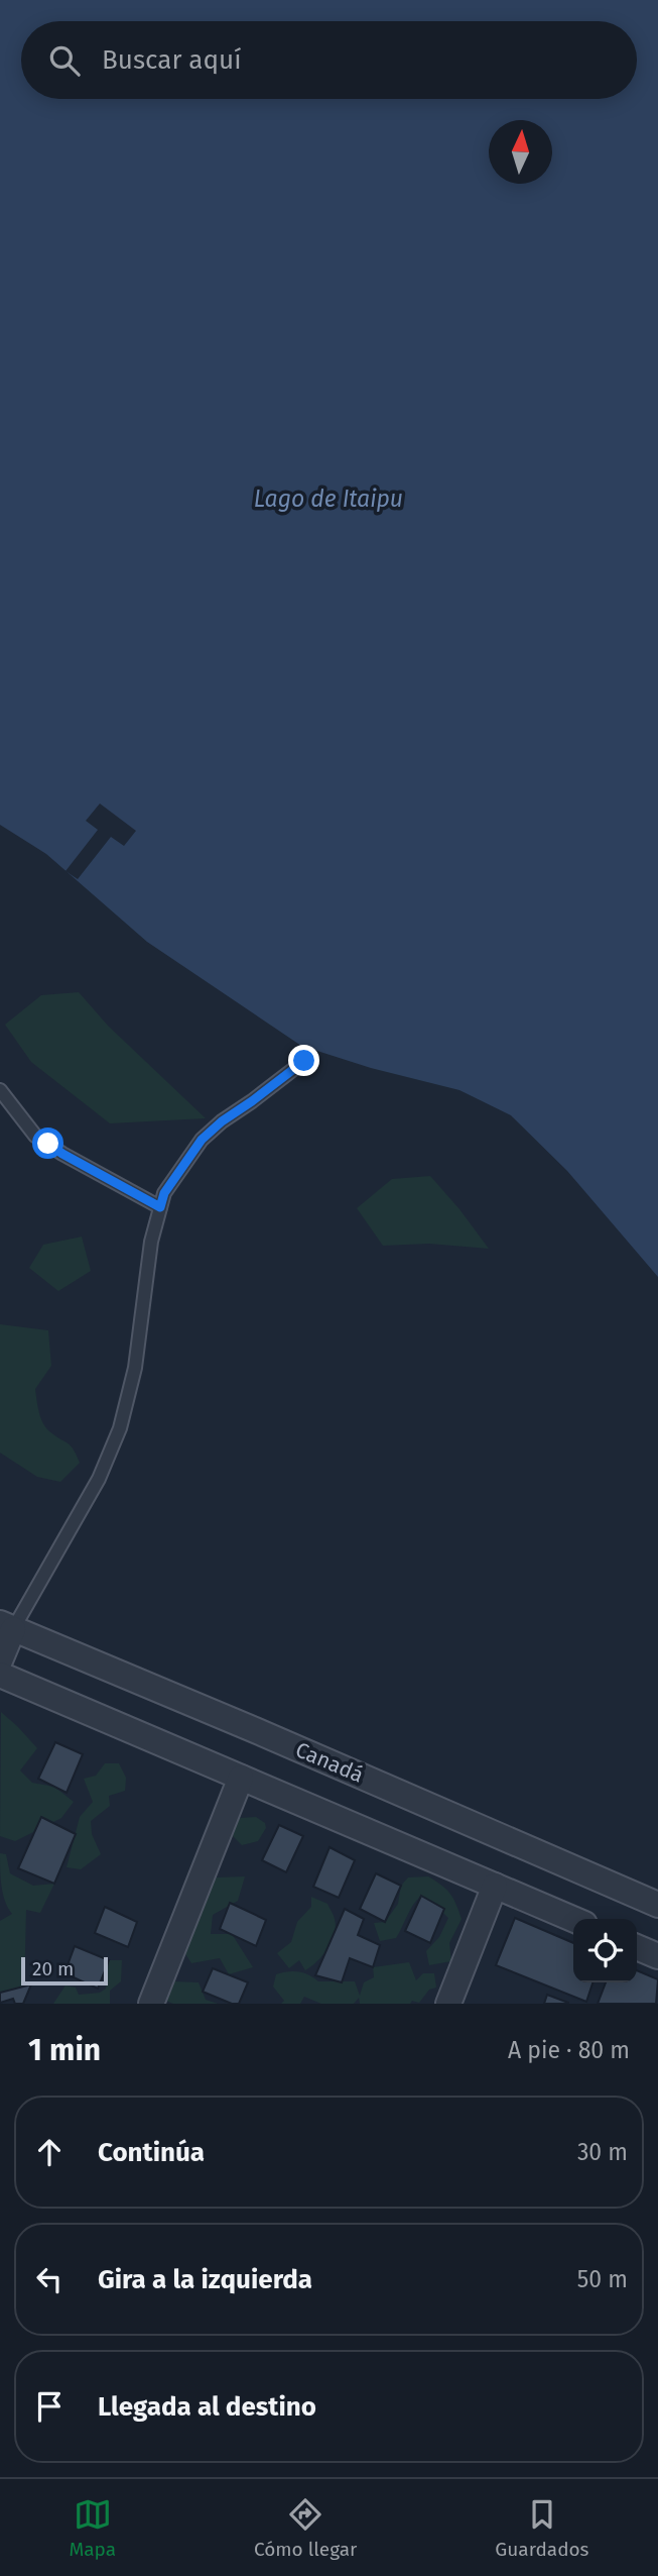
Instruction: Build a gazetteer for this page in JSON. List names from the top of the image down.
{
  "streets": {
    "street": ["Canadá"]
  },
  "water": ["Lago de Itaipu"],
  "scale_bar": "20 m",
  "north": "top",
  "page": {
    "search": "Buscar aquí",
    "scale": "20 m",
    "heading": ["1 min", "A pie · 80 m"],
    "list": [
      ["Continúa", "30 m"],
      ["Gira a la izquierda", "50 m"],
      "Llegada al destino"
    ],
    "nav": ["Mapa", "Cómo llegar", "Guardados"]
  }
}
